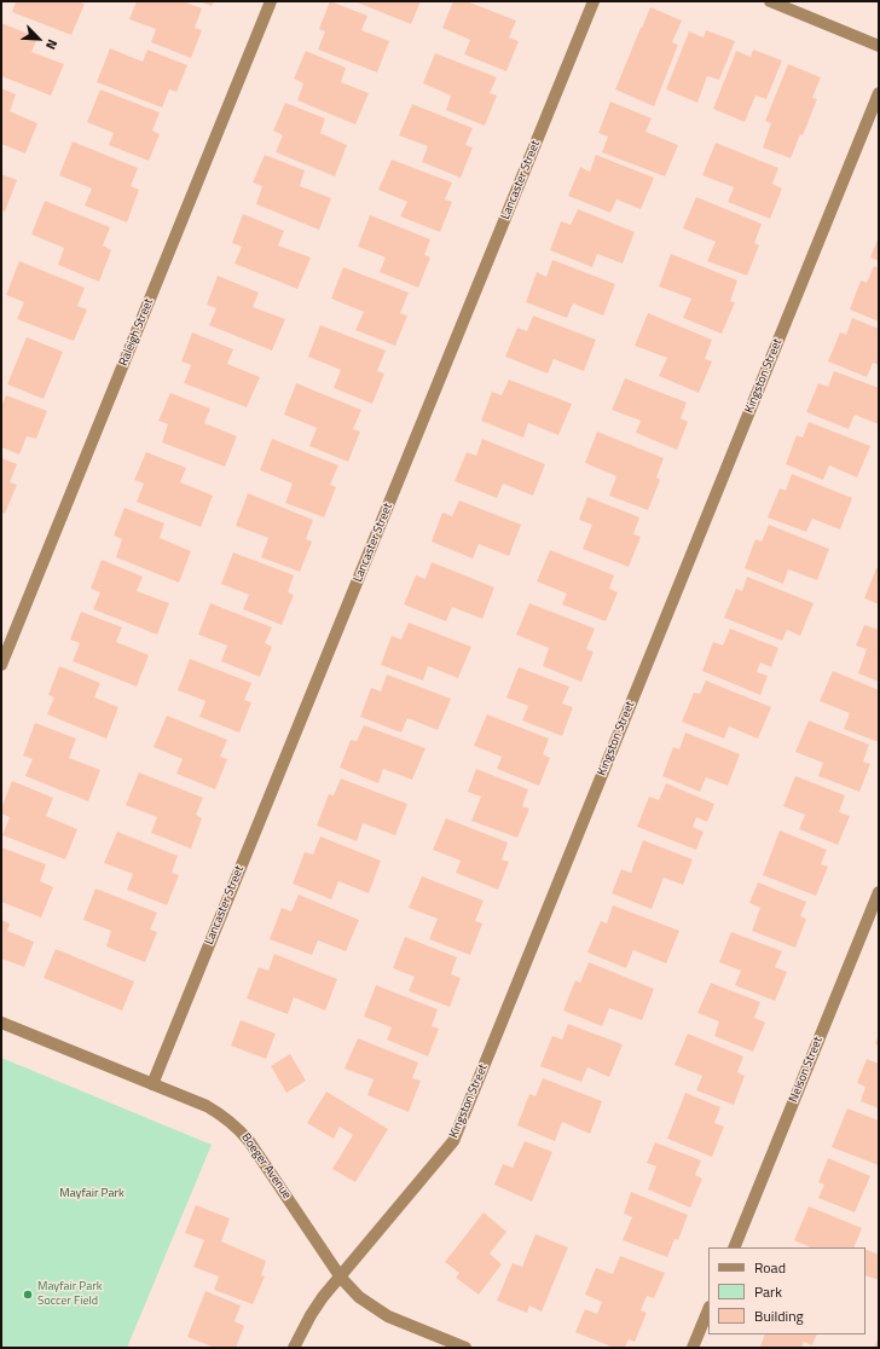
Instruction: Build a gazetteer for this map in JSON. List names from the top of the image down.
{
  "streets": {
    "street": [
      "Lancaster Street",
      "Raleigh Street",
      "Kingston Street",
      "Nelson Street",
      "Boeger Avenue"
    ]
  },
  "crossings": [
    ["Lancaster Street", "Boeger Avenue"],
    ["Kingston Street", "Boeger Avenue"]
  ],
  "parks": ["Mayfair Park"],
  "places": ["Mayfair Park Soccer Field"],
  "legend": ["Road", "Park", "Building"],
  "north": "bottom right"
}
